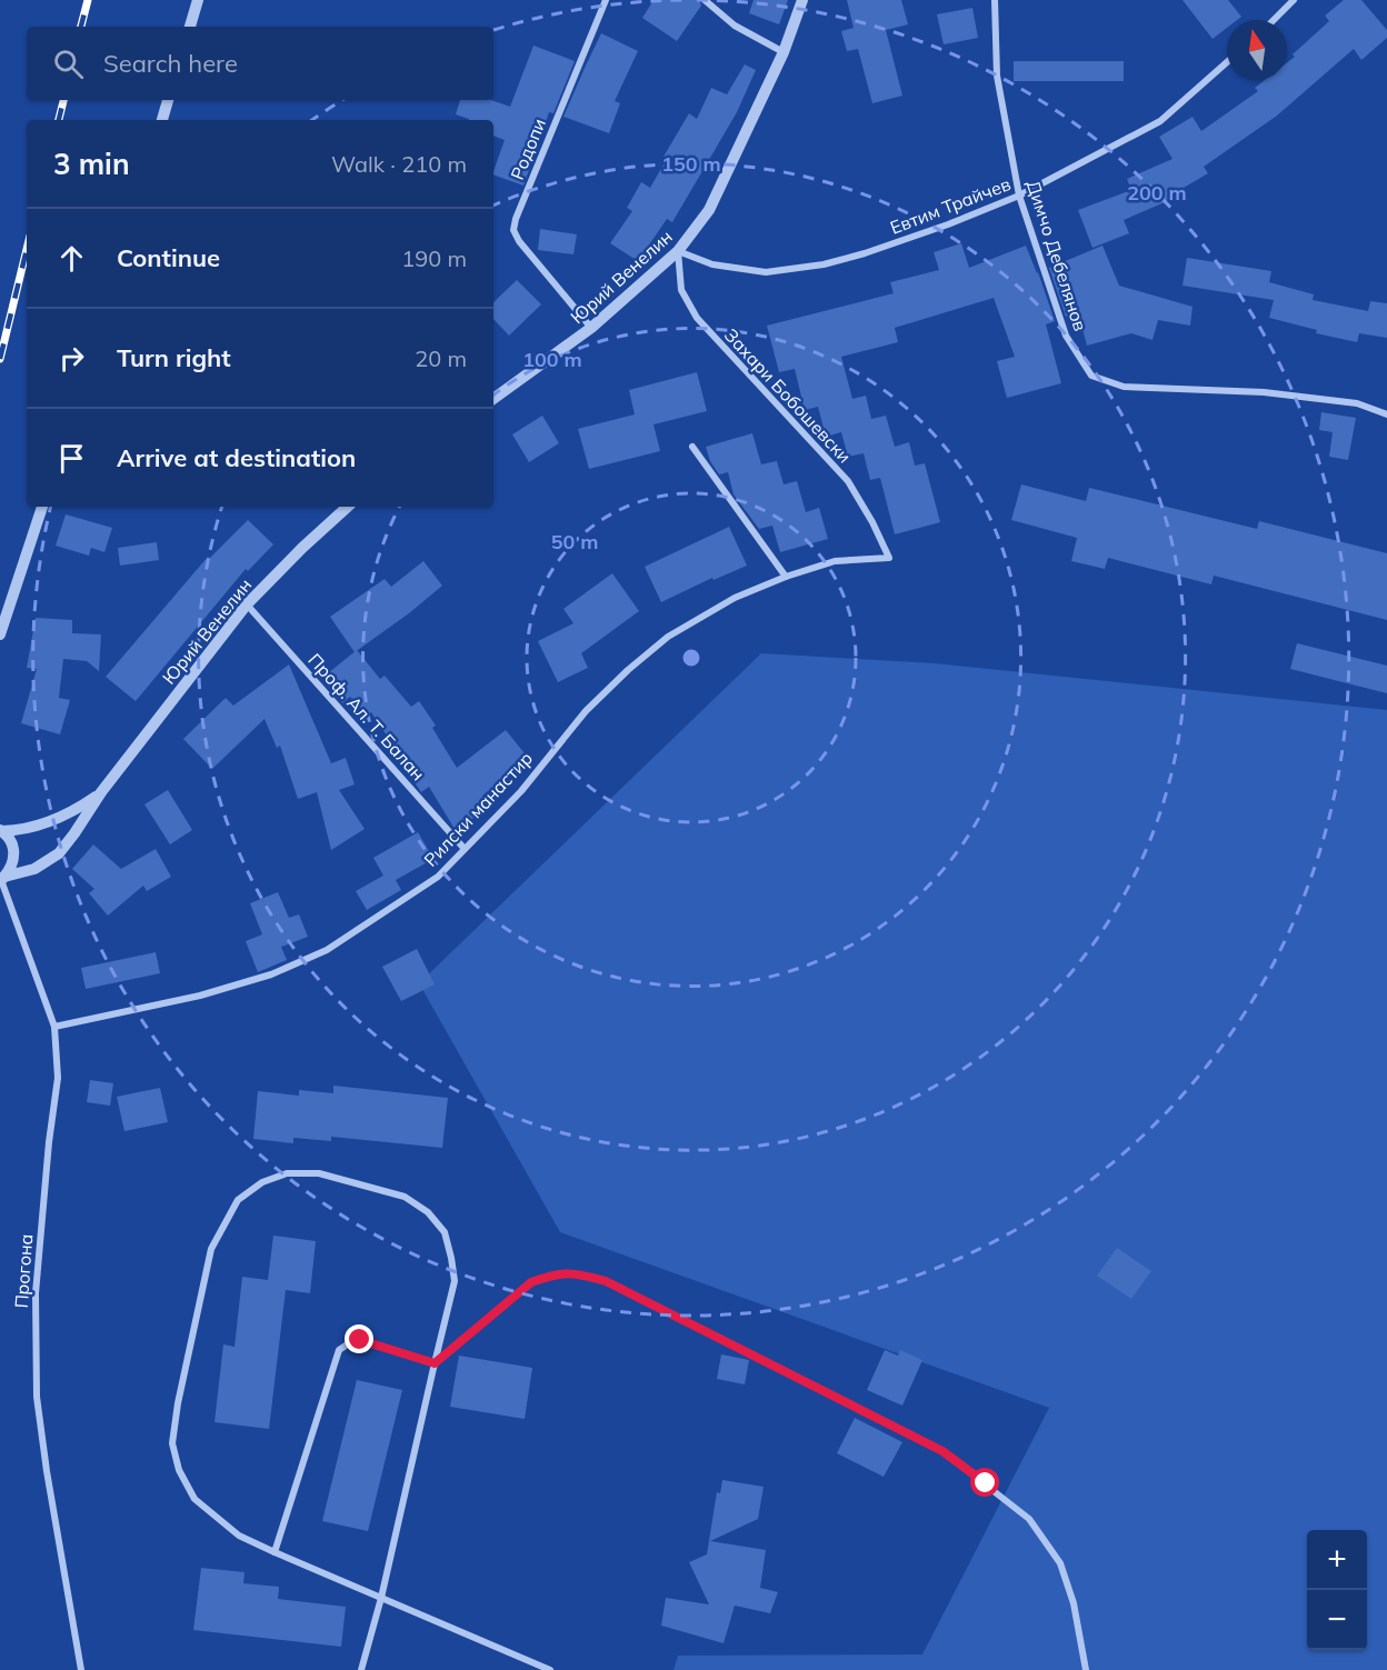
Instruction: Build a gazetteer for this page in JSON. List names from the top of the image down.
{
  "streets": {
    "street": [
      "Родопи",
      "Евтим Трайчев",
      "Димчо Дебелянов",
      "Юрий Венелин",
      "Захари Бобошевски",
      "Проф. Ал. Т. Балан",
      "Рилски манастир",
      "Прогона"
    ]
  },
  "crossings": [
    ["Родопи", "Юрий Венелин"],
    ["Евтим Трайчев", "Димчо Дебелянов"],
    ["Евтим Трайчев", "Юрий Венелин"],
    ["Евтим Трайчев", "Захари Бобошевски"],
    ["Юрий Венелин", "Захари Бобошевски"],
    ["Юрий Венелин", "Проф. Ал. Т. Балан"],
    ["Юрий Венелин", "Прогона"],
    ["Захари Бобошевски", "Рилски манастир"],
    ["Проф. Ал. Т. Балан", "Рилски манастир"],
    ["Рилски манастир", "Прогона"]
  ],
  "north": "top",
  "page": {
    "search": "Search here",
    "heading": ["3 min", "Walk · 210 m"],
    "list": [
      ["Continue", "190 m"],
      ["Turn right", "20 m"],
      "Arrive at destination"
    ],
    "map_buttons": ["+", "−"]
  },
  "rings": [
    "150 m",
    "200 m",
    "100 m",
    "50 m"
  ]
}
